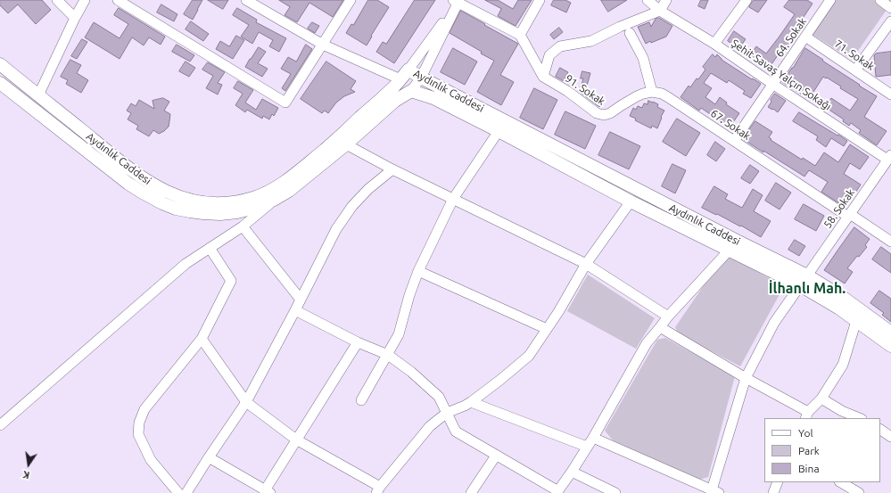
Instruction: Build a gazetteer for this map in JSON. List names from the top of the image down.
{
  "streets": {
    "main road": ["Aydınlık Caddesi"],
    "street": [
      "64. Sokak",
      "71. Sokak",
      "Şehit Savaş Yalçın Sokağı",
      "91. Sokak",
      "67. Sokak",
      "58. Sokak"
    ]
  },
  "crossings": [
    ["64. Sokak", "71. Sokak"],
    ["64. Sokak", "Şehit Savaş Yalçın Sokağı"],
    ["64. Sokak", "67. Sokak"],
    ["Şehit Savaş Yalçın Sokağı", "58. Sokak"],
    ["91. Sokak", "67. Sokak"],
    ["Aydınlık Caddesi", "58. Sokak"],
    ["67. Sokak", "58. Sokak"]
  ],
  "districts": ["İlhanlı Mah."],
  "legend": ["Yol", "Park", "Bina"],
  "north": "bottom"
}
